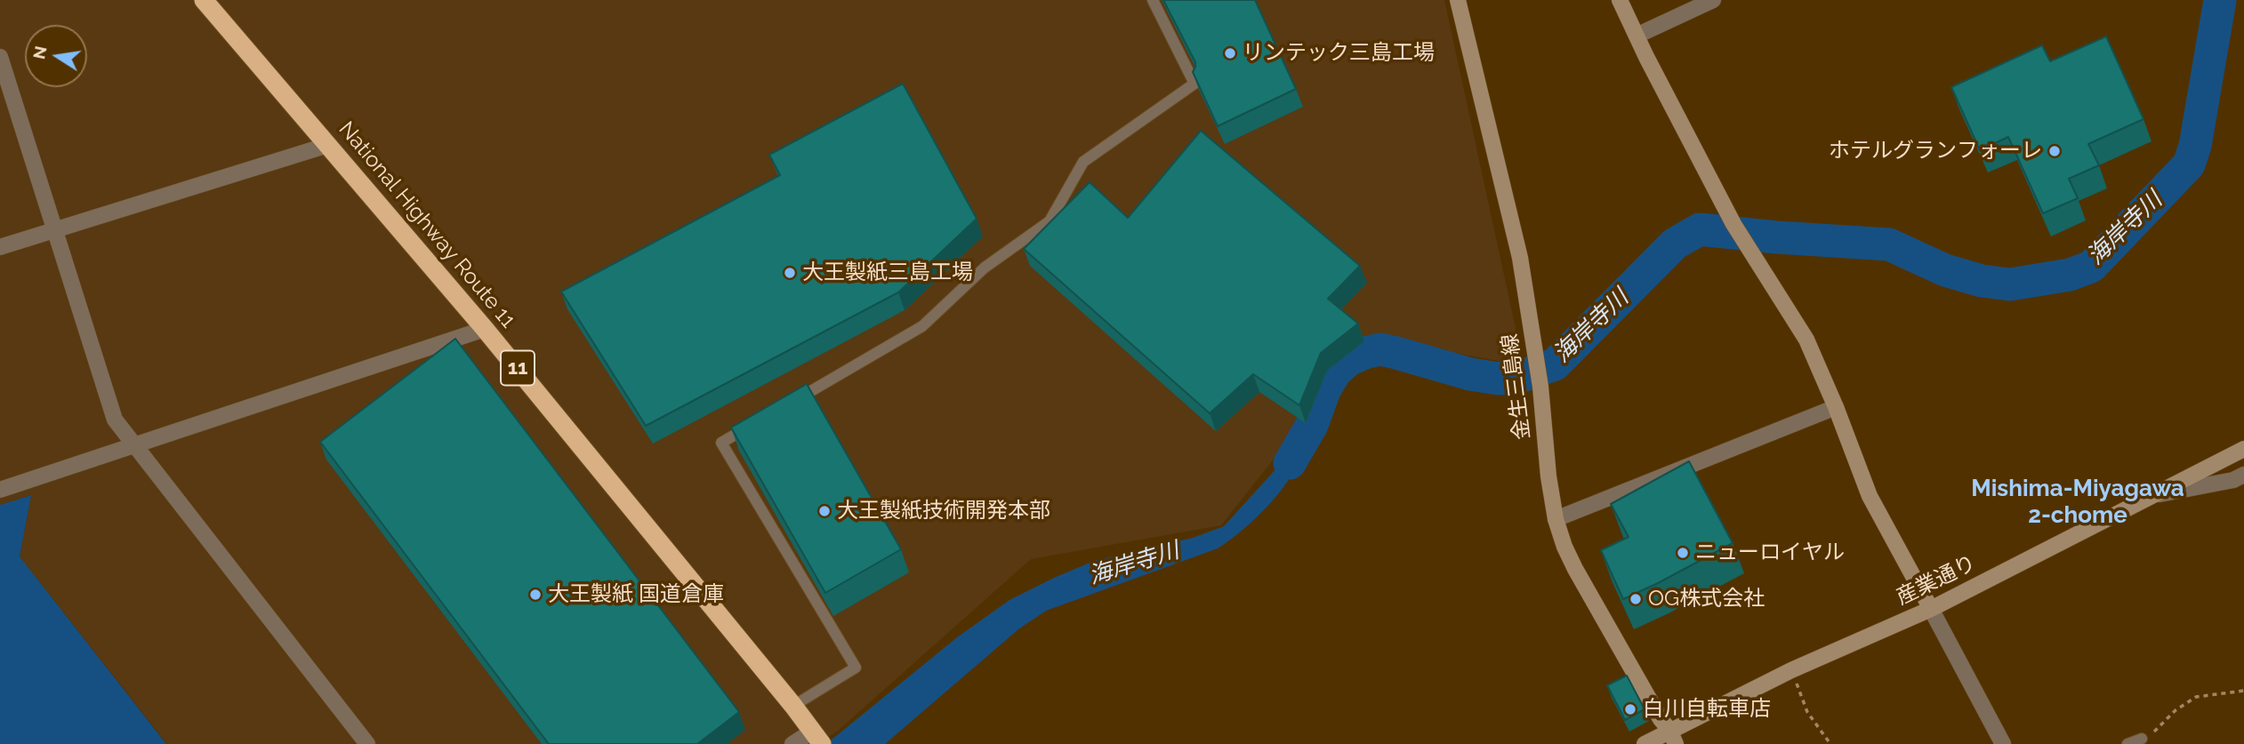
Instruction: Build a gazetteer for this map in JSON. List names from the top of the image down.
{
  "streets": {
    "highway": ["National Highway Route 11", "11"],
    "street": ["金生三島線", "産業通り"]
  },
  "crossings": [
    ["金生三島線", "産業通り"]
  ],
  "districts": ["Mishima-Miyagawa 2-chome"],
  "water": ["海岸寺川"],
  "places": [
    "リンテック三島工場",
    "ホテルグランフォーレ",
    "大王製紙三島工場",
    "大王製紙技術開発本部",
    "ニューロイヤル",
    "大王製紙 国道倉庫",
    "OG株式会社",
    "白川自転車店"
  ],
  "north": "left"
}
